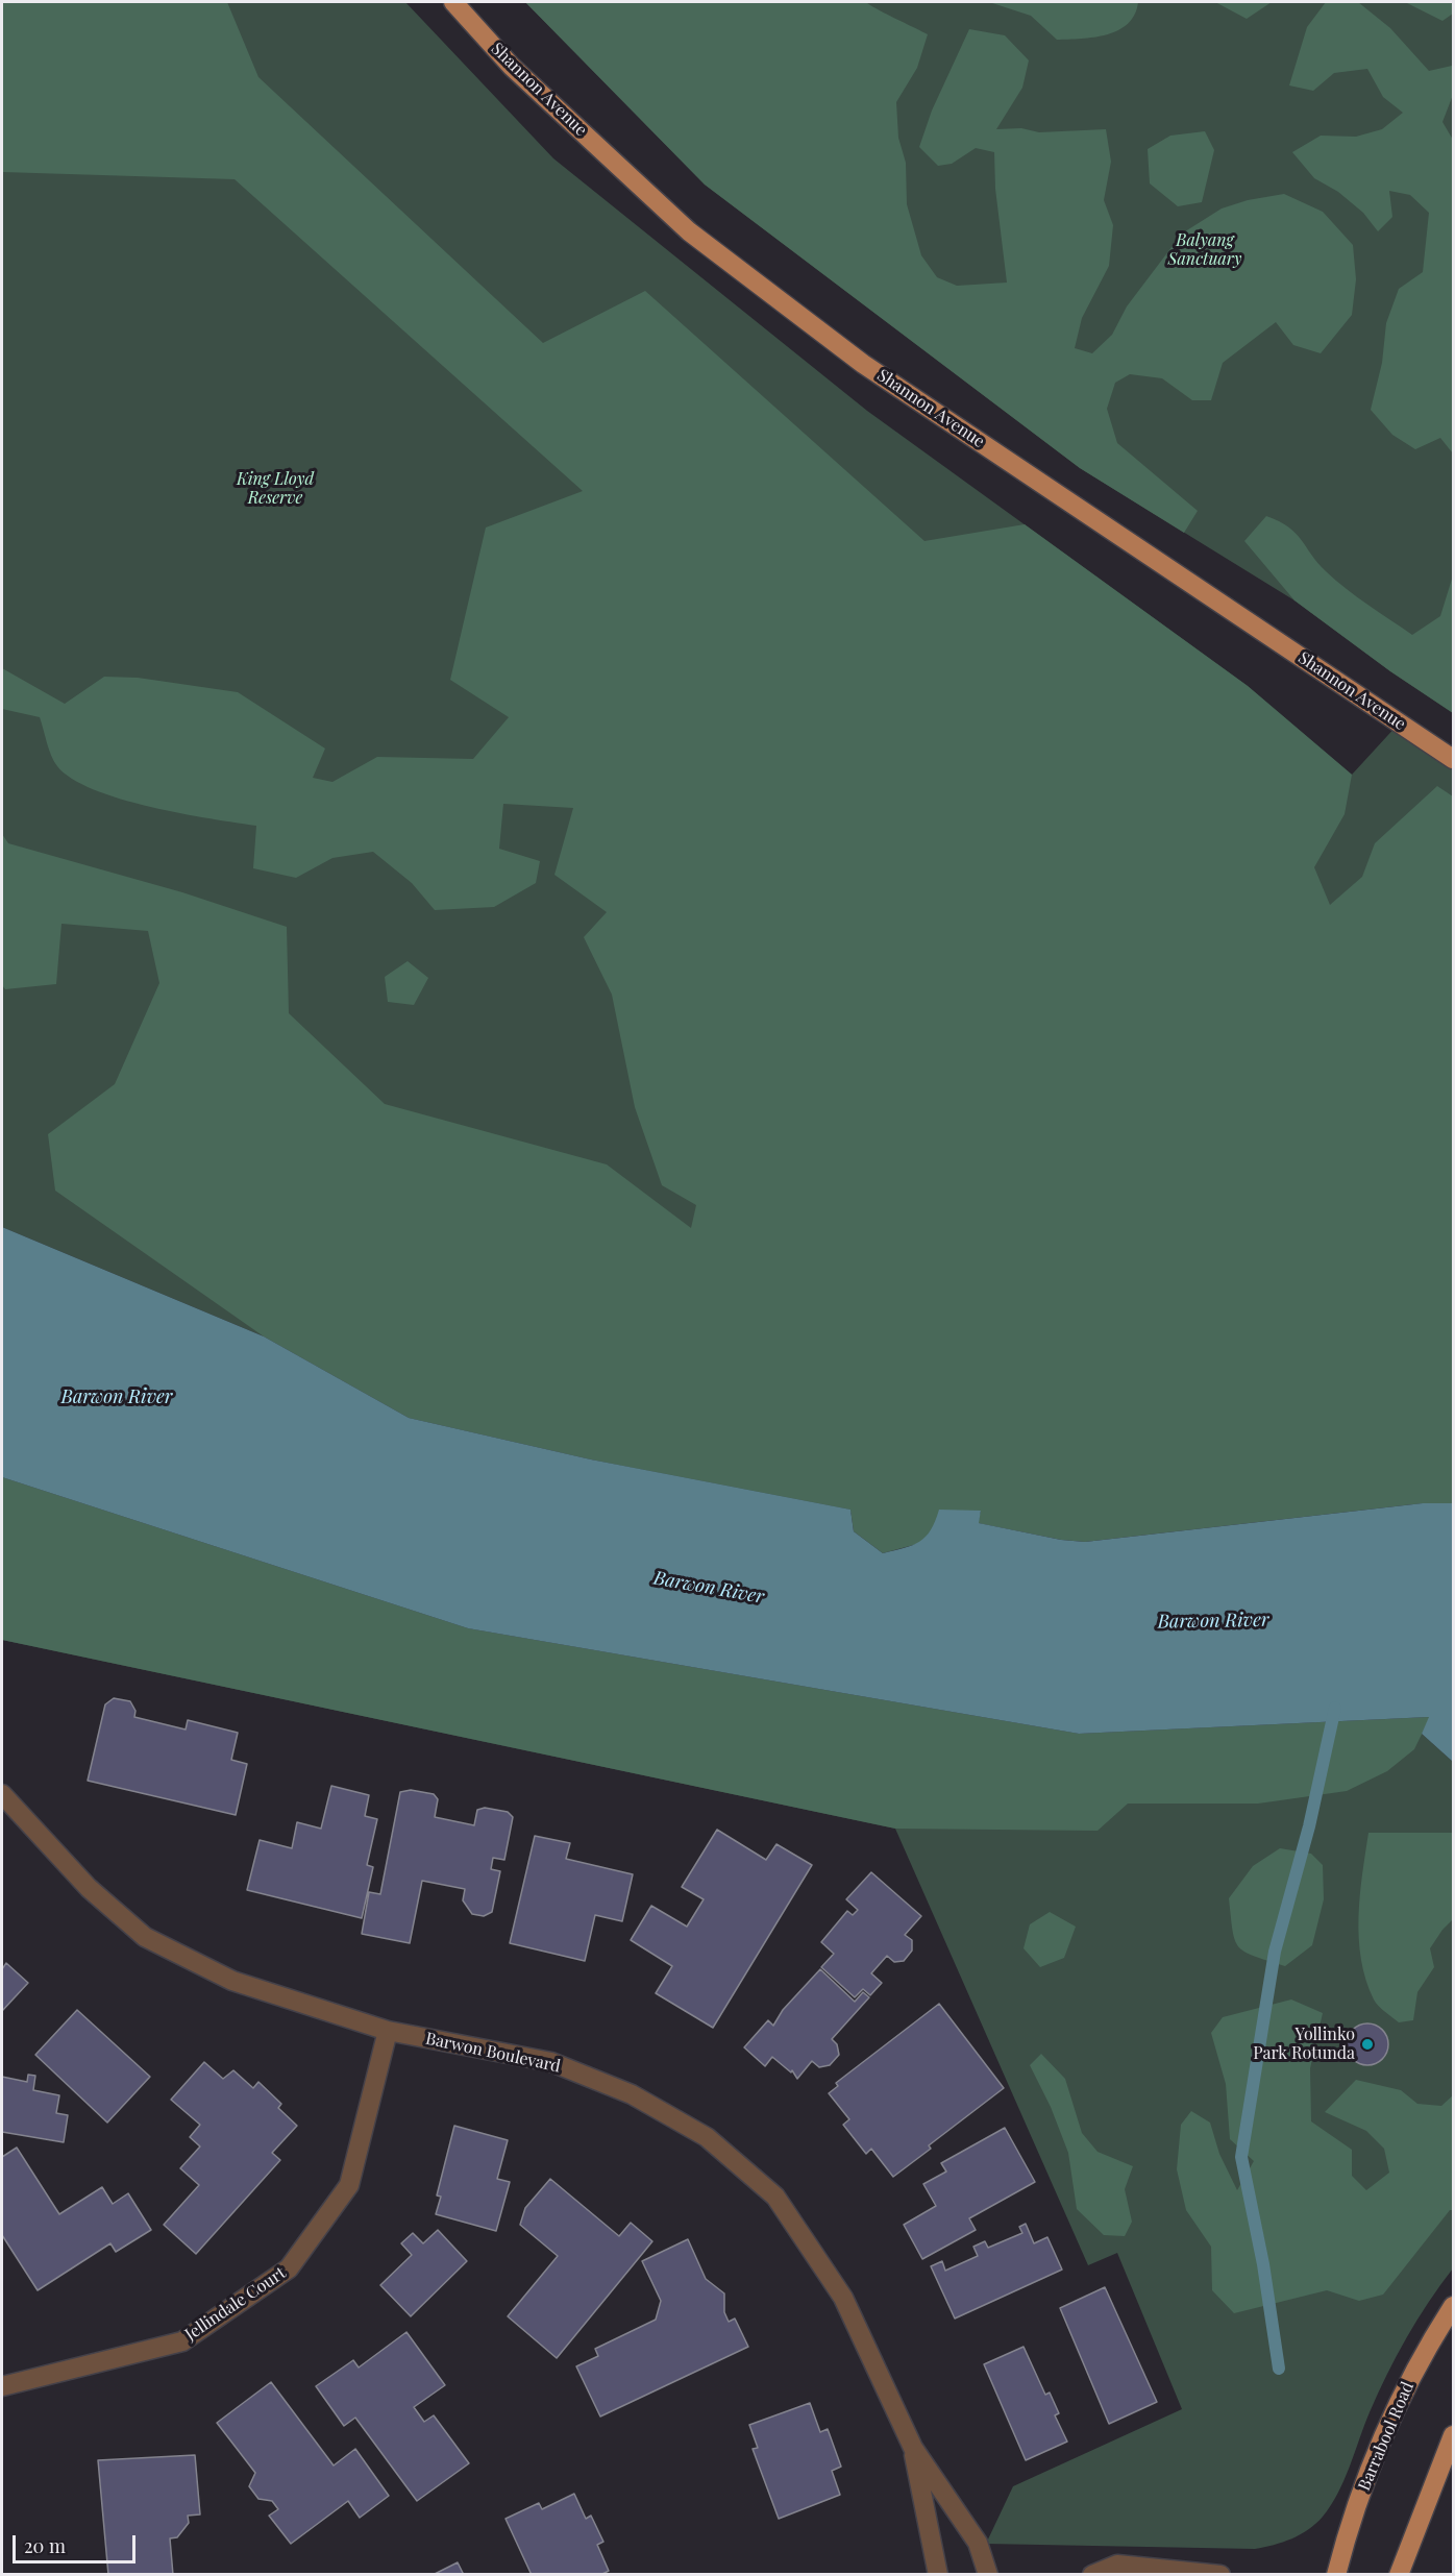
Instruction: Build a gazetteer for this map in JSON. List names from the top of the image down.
{
  "streets": {
    "main road": ["Shannon Avenue", "Barrabool Road"],
    "street": ["Barwon Boulevard", "Jellindale Court"]
  },
  "crossings": [
    ["Barwon Boulevard", "Jellindale Court"]
  ],
  "water": ["Barwon River"],
  "parks": ["Balyang Sanctuary", "King Lloyd Reserve"],
  "places": ["Yollinko Park Rotunda"],
  "scale_bar": "20 m"
}
